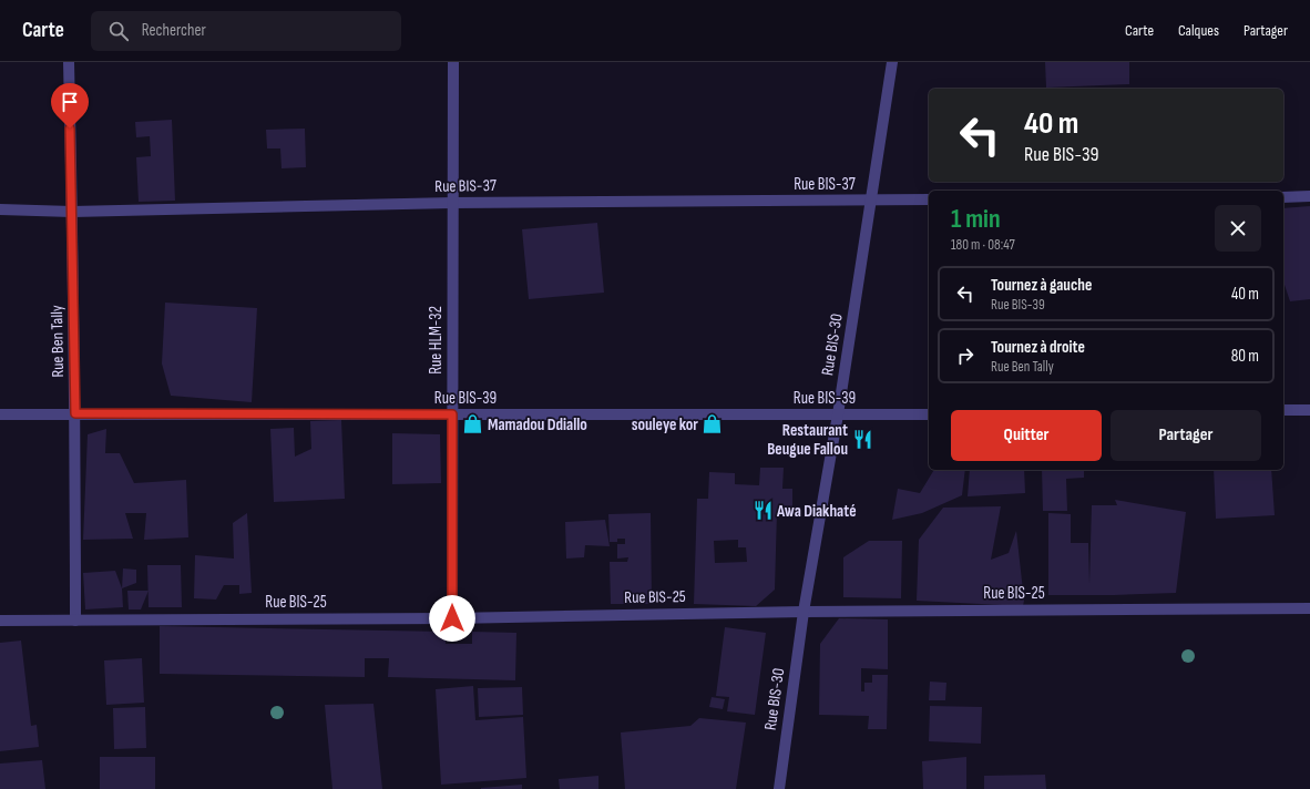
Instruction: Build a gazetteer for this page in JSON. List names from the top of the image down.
{
  "streets": {
    "street": [
      "Rue BIS-37",
      "Rue HLM-32",
      "Rue Ben Tally",
      "Rue BIS-30",
      "Rue BIS-39",
      "Rue BIS-25"
    ]
  },
  "crossings": [
    ["Rue BIS-37", "Rue HLM-32"],
    ["Rue BIS-37", "Rue Ben Tally"],
    ["Rue BIS-37", "Rue BIS-30"],
    ["Rue HLM-32", "Rue BIS-39"],
    ["Rue HLM-32", "Rue BIS-25"],
    ["Rue Ben Tally", "Rue BIS-39"],
    ["Rue Ben Tally", "Rue BIS-25"],
    ["Rue BIS-30", "Rue BIS-39"],
    ["Rue BIS-30", "Rue BIS-25"]
  ],
  "places": {
    "shop": ["Mamadou Ddiallo", "souleye kor"],
    "restaurant": ["Restaurant Beugue Fallou", "Awa Diakhaté"]
  },
  "page": {
    "header": "Carte",
    "search": "Rechercher",
    "nav": ["Carte", "Calques", "Partager"],
    "turn": ["40 m", "Rue BIS-39"],
    "heading": ["1 min", "180 m · 08:47"],
    "list": [
      {
        "name": "Tournez à gauche",
        "note": "Rue BIS-39",
        "value": "40 m"
      },
      {
        "name": "Tournez à droite",
        "note": "Rue Ben Tally",
        "value": "80 m"
      }
    ],
    "buttons": ["Quitter", "Partager"]
  }
}
